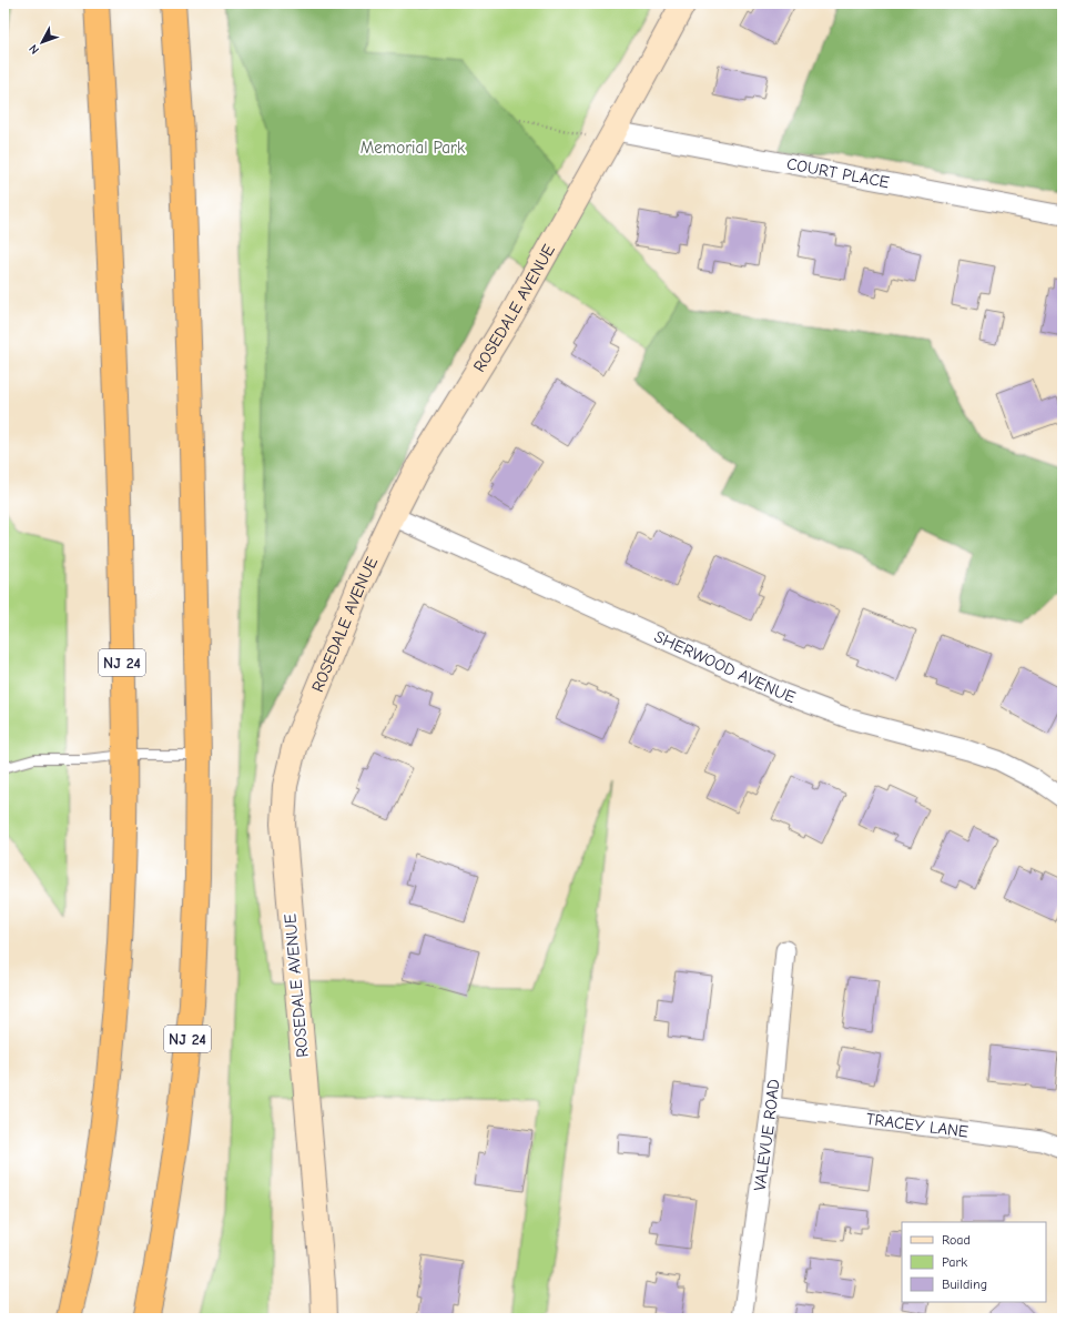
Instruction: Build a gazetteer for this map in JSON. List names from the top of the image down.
{
  "streets": {
    "highway": ["NJ 24"],
    "street": [
      "COURT PLACE",
      "ROSEDALE AVENUE",
      "SHERWOOD AVENUE",
      "TRACEY LANE",
      "VALEVUE ROAD"
    ]
  },
  "crossings": [
    ["COURT PLACE", "ROSEDALE AVENUE"],
    ["ROSEDALE AVENUE", "SHERWOOD AVENUE"],
    ["TRACEY LANE", "VALEVUE ROAD"]
  ],
  "parks": ["Memorial Park"],
  "legend": ["Road", "Park", "Building"],
  "north": "bottom left"
}
